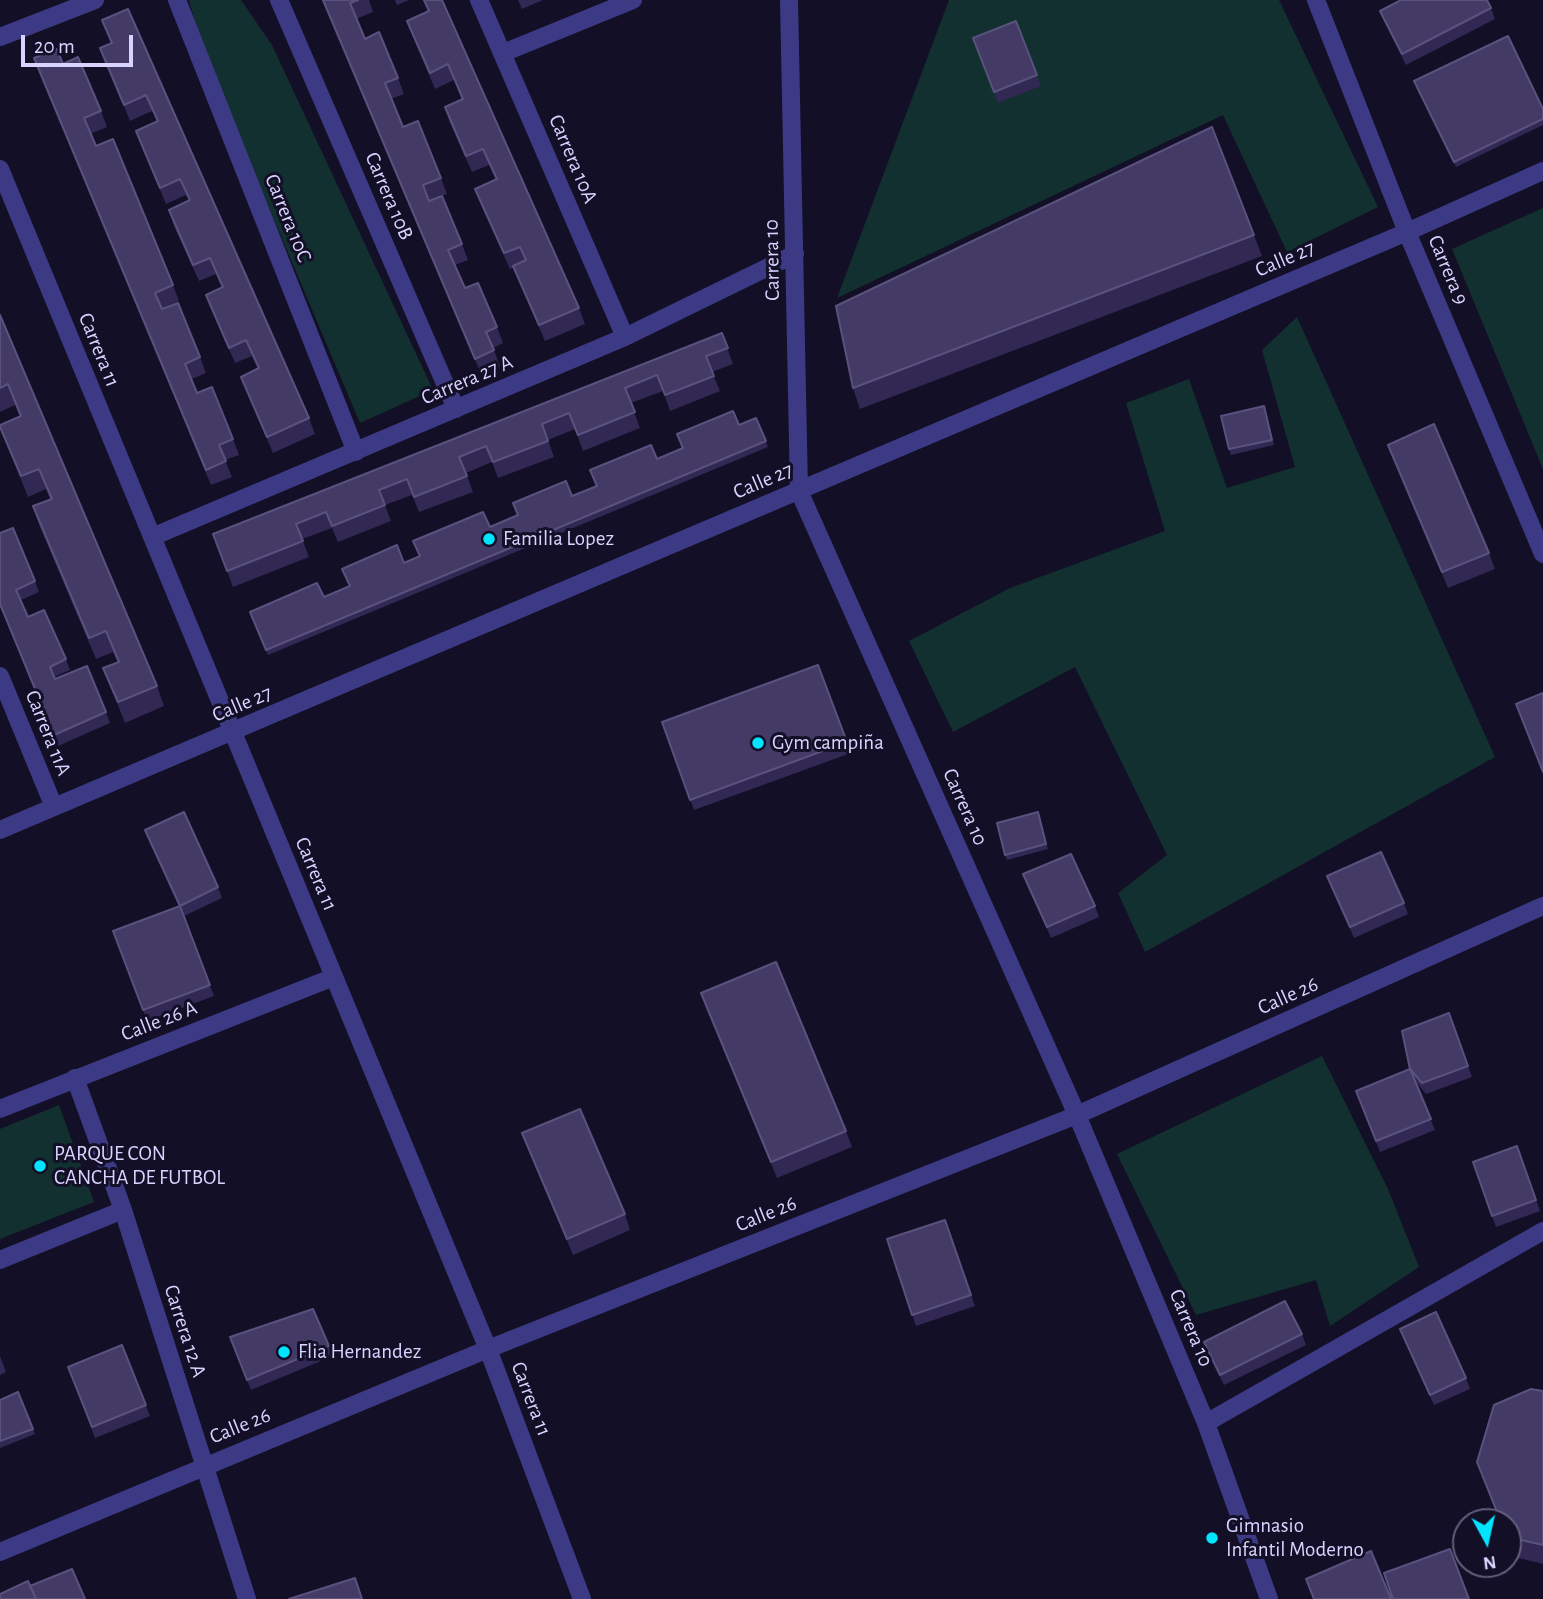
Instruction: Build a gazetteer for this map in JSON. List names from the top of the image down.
{
  "streets": {
    "street": [
      "Carrera 10A",
      "Carrera 10B",
      "Carrera 10C",
      "Calle 27",
      "Carrera 10",
      "Carrera 9",
      "Carrera 11",
      "Carrera 27 A",
      "Carrera 11A",
      "Calle 26",
      "Calle 26 A",
      "Carrera 12 A"
    ]
  },
  "crossings": [
    ["Carrera 10A", "Carrera 27 A"],
    ["Carrera 10B", "Carrera 27 A"],
    ["Carrera 10C", "Carrera 27 A"],
    ["Calle 27", "Carrera 10"],
    ["Calle 27", "Carrera 9"],
    ["Calle 27", "Carrera 11"],
    ["Calle 27", "Carrera 11A"],
    ["Carrera 10", "Carrera 27 A"],
    ["Carrera 10", "Calle 26"],
    ["Carrera 11", "Carrera 27 A"],
    ["Carrera 11", "Calle 26"],
    ["Carrera 11", "Calle 26 A"],
    ["Calle 26", "Carrera 12 A"],
    ["Calle 26 A", "Carrera 12 A"]
  ],
  "places": [
    "Familia Lopez",
    "Gym campiña",
    "PARQUE CON CANCHA DE FUTBOL",
    "Flia Hernandez",
    "Gimnasio Infantil Moderno"
  ],
  "scale_bar": "20 m",
  "north": "bottom"
}
